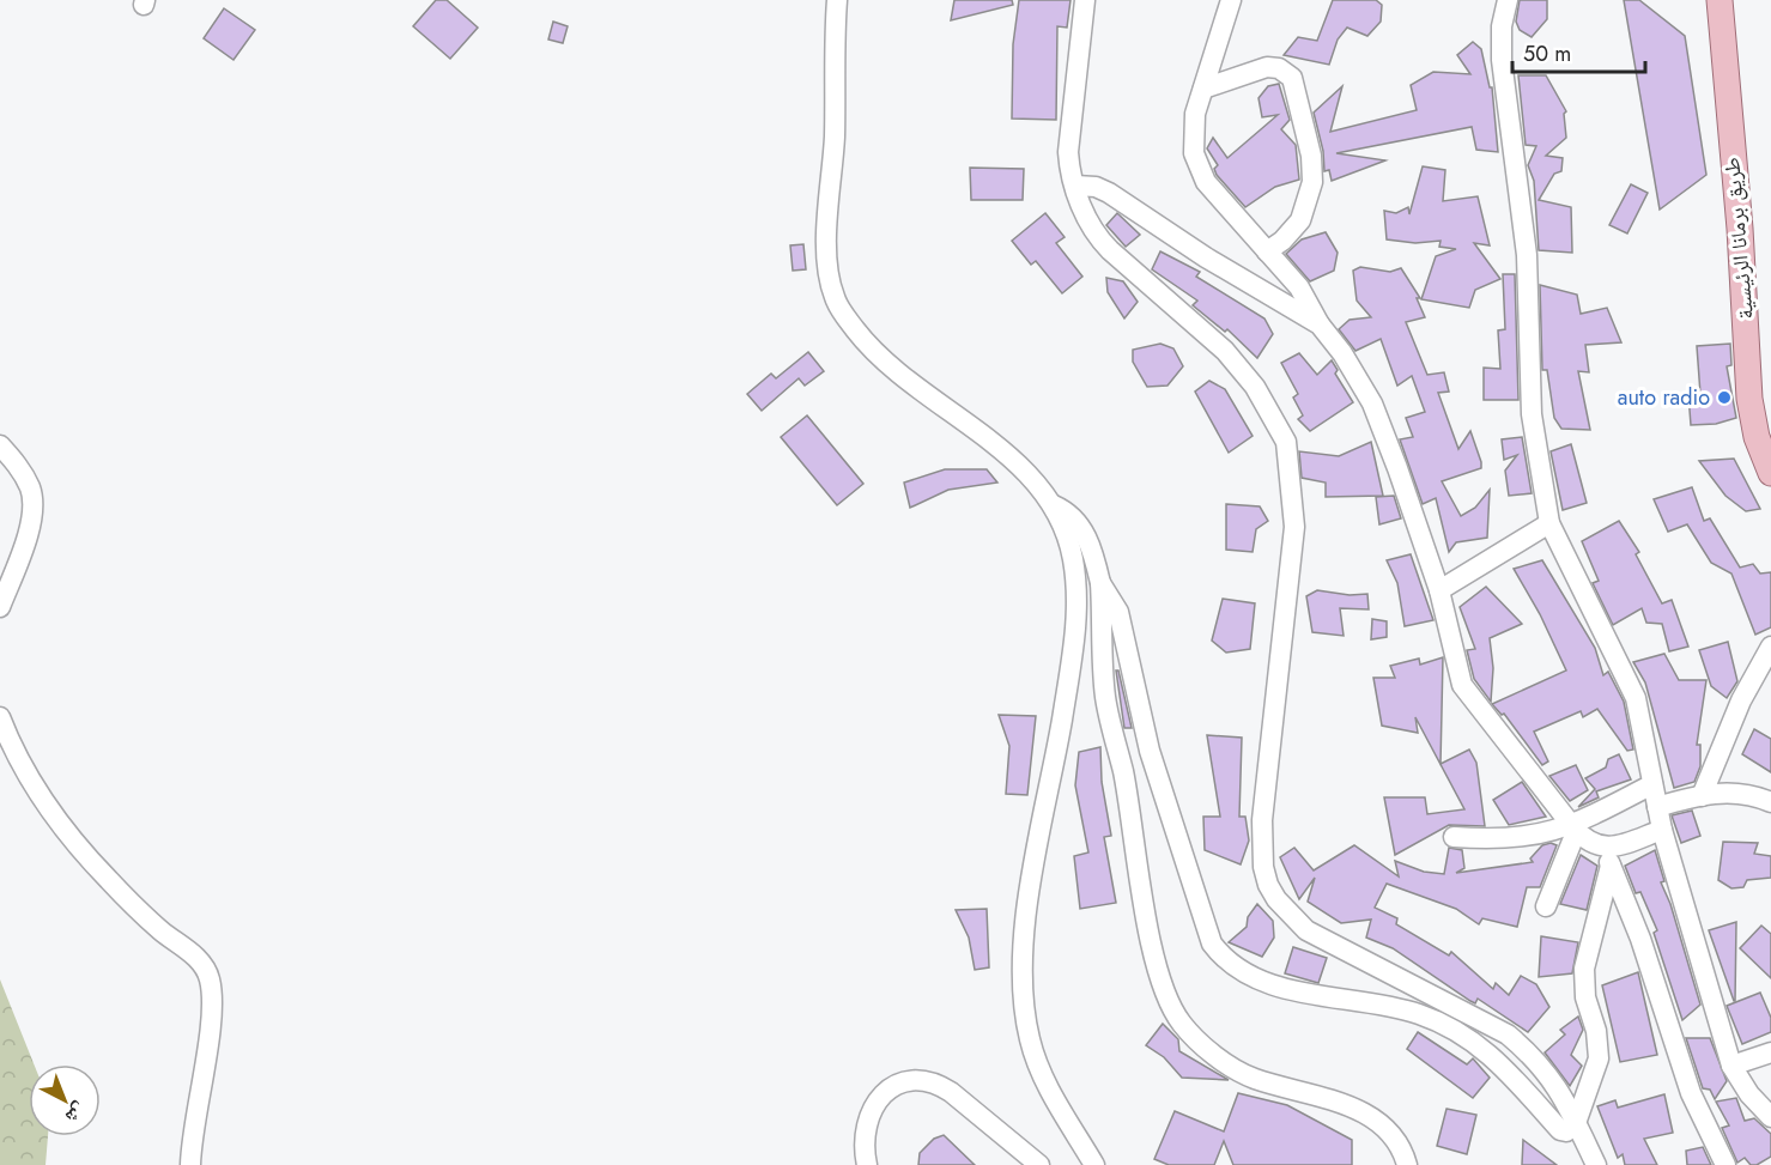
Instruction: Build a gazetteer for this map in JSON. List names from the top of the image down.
{
  "streets": {
    "main road": ["طريق برمانا الرئيسية"]
  },
  "places": ["auto radio"],
  "scale_bar": "50 m",
  "north": "bottom right"
}
